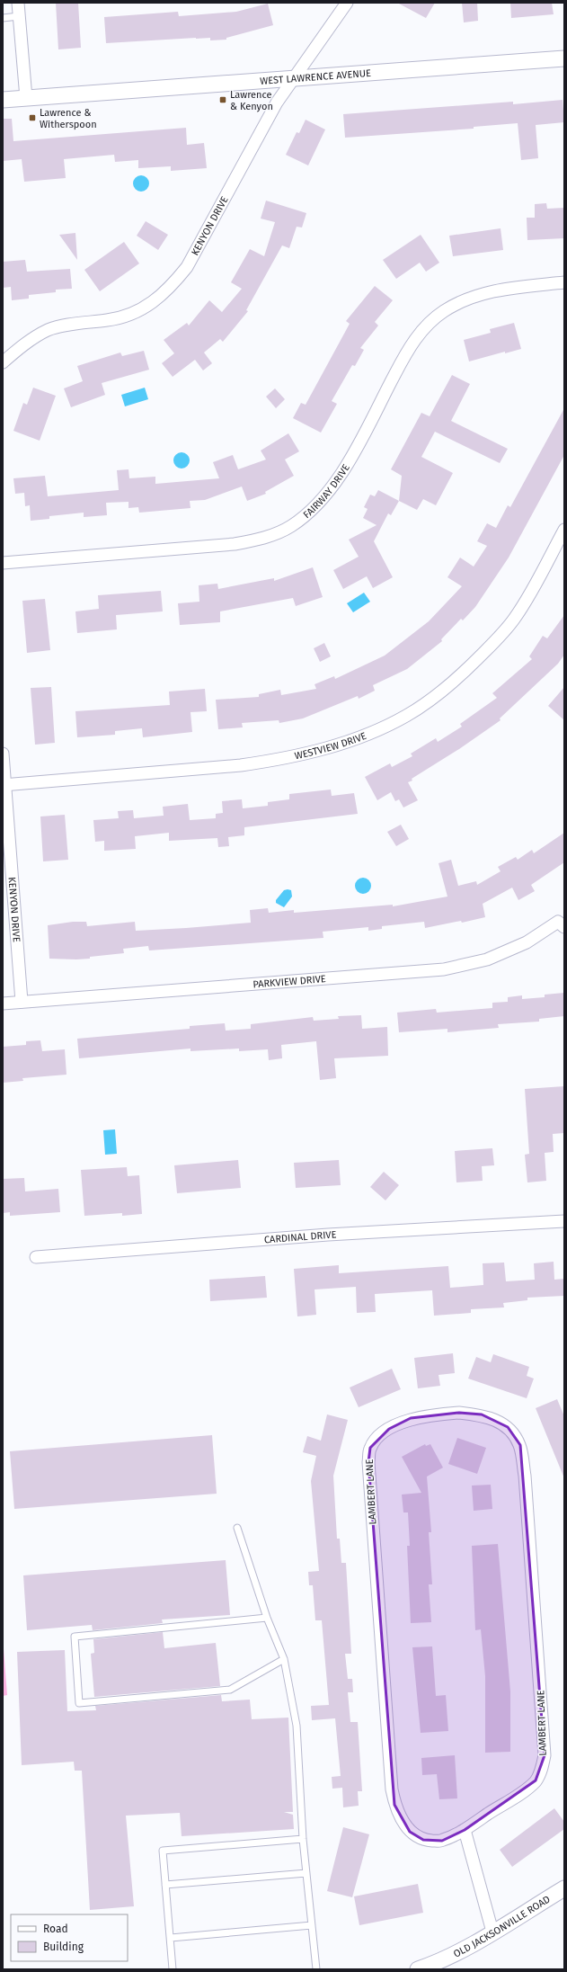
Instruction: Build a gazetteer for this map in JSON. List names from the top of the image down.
{
  "streets": {
    "street": [
      "WEST LAWRENCE AVENUE",
      "KENYON DRIVE",
      "FAIRWAY DRIVE",
      "WESTVIEW DRIVE",
      "PARKVIEW DRIVE",
      "CARDINAL DRIVE",
      "LAMBERT LANE",
      "OLD JACKSONVILLE ROAD"
    ]
  },
  "crossings": [
    ["WEST LAWRENCE AVENUE", "KENYON DRIVE"],
    ["KENYON DRIVE", "WESTVIEW DRIVE"],
    ["KENYON DRIVE", "PARKVIEW DRIVE"]
  ],
  "places": {
    "transit": ["Lawrence & Kenyon", "Lawrence & Witherspoon"]
  },
  "legend": ["Road", "Building"]
}
